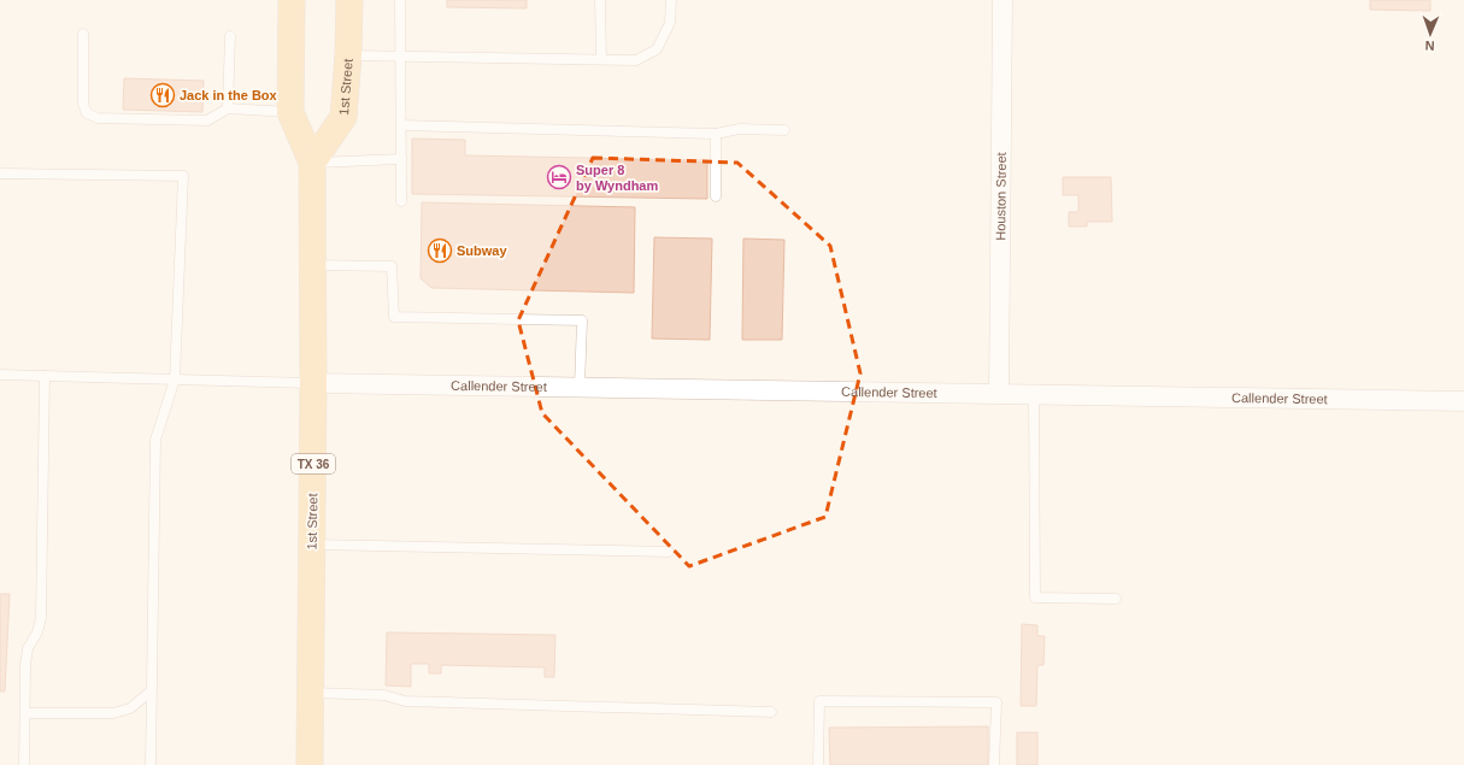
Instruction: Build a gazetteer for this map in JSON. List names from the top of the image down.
{
  "streets": {
    "main road": ["1st Street", "TX 36"],
    "street": ["Houston Street", "Callender Street"]
  },
  "crossings": [
    ["1st Street", "Callender Street"],
    ["Houston Street", "Callender Street"]
  ],
  "places": {
    "restaurant": ["Jack in the Box", "Subway"],
    "hotel": ["Super 8 by Wyndham"]
  },
  "north": "bottom"
}
